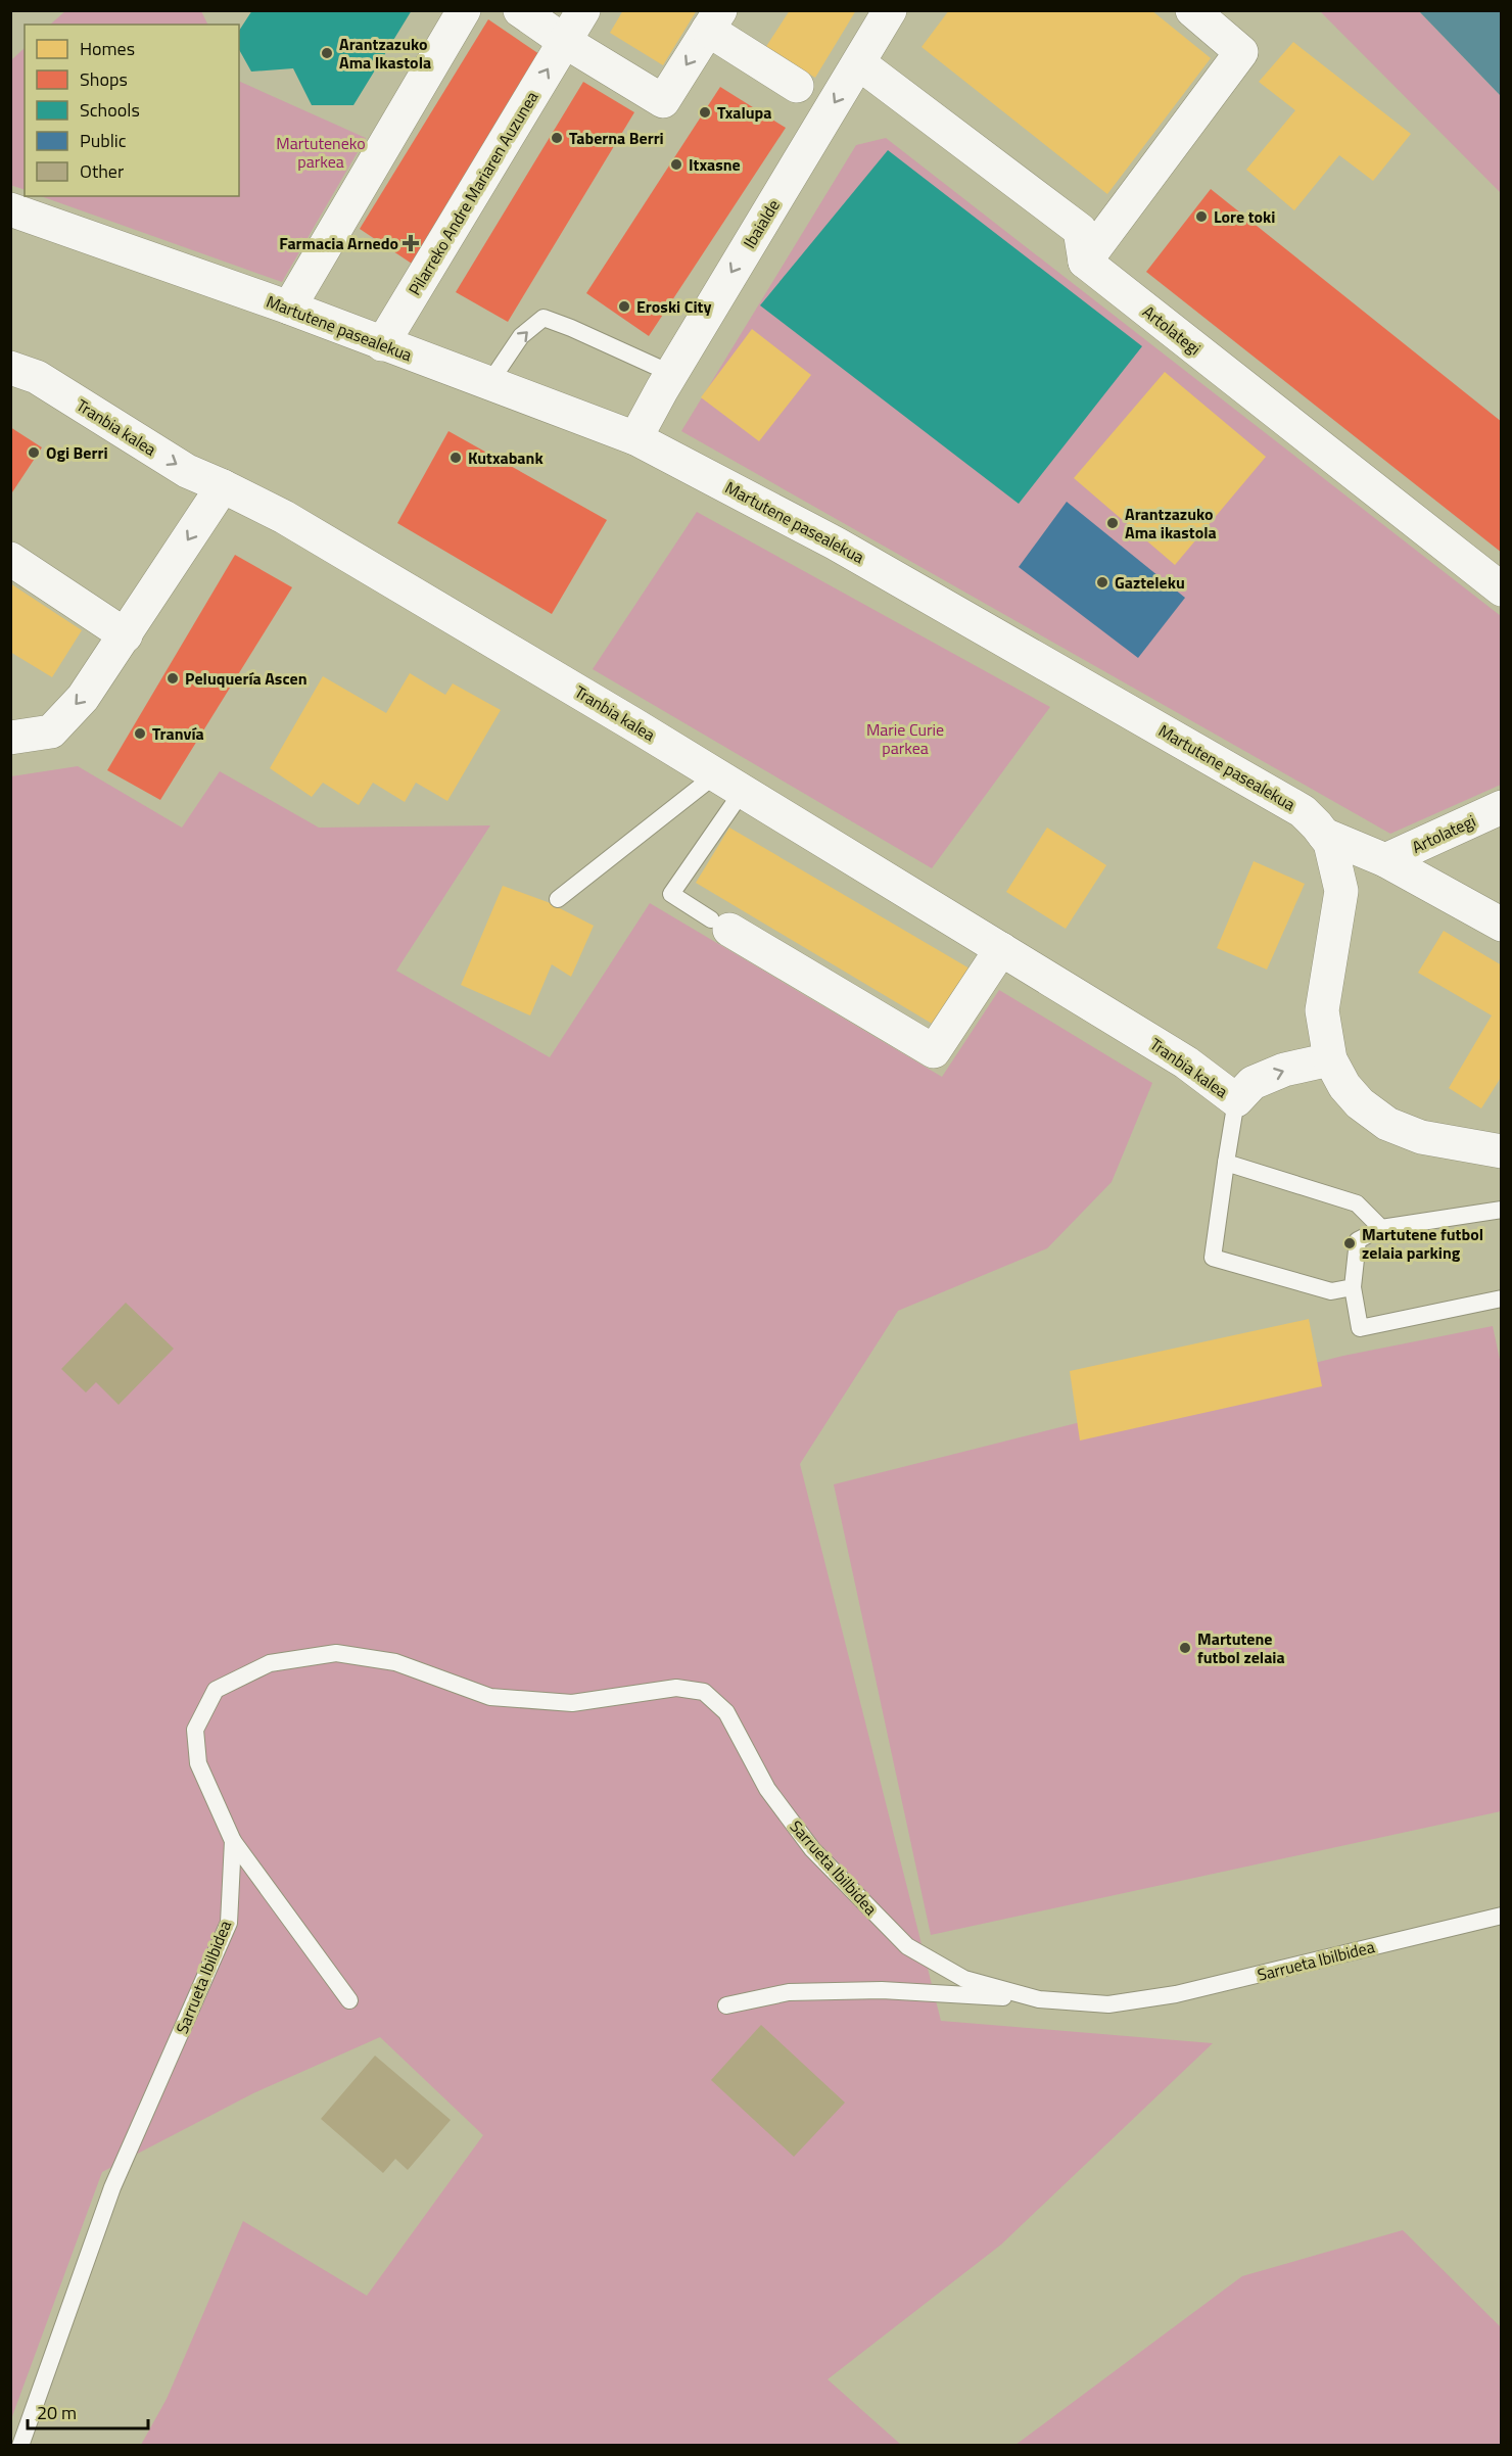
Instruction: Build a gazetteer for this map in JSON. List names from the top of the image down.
{
  "streets": {
    "street": [
      "Pilarreko Andre Mariaren Auzunea",
      "Ibaialde",
      "Martutene pasealekua",
      "Artolategi",
      "Tranbia kalea"
    ],
    "lane": ["Sarrueta Ibilbidea"]
  },
  "crossings": [
    ["Pilarreko Andre Mariaren Auzunea", "Martutene pasealekua"],
    ["Ibaialde", "Martutene pasealekua"],
    ["Martutene pasealekua", "Tranbia kalea"]
  ],
  "one_way": ["Ibaialde"],
  "parks": ["Martuteneko parkea", "Marie Curie parkea"],
  "places": {
    "other": [
      "Arantzazuko Ama Ikastola",
      "Txalupa",
      "Taberna Berri",
      "Itxasne",
      "Lore toki",
      "Eroski City",
      "Ogi Berri",
      "Kutxabank",
      "Arantzazuko Ama ikastola",
      "Gazteleku",
      "Peluquería Ascen",
      "Tranvía",
      "Martutene futbol zelaia parking",
      "Martutene futbol zelaia"
    ],
    "health": ["Farmacia Arnedo"]
  },
  "legend": [
    "Homes",
    "Shops",
    "Schools",
    "Public",
    "Other"
  ],
  "scale_bar": "20 m"
}
